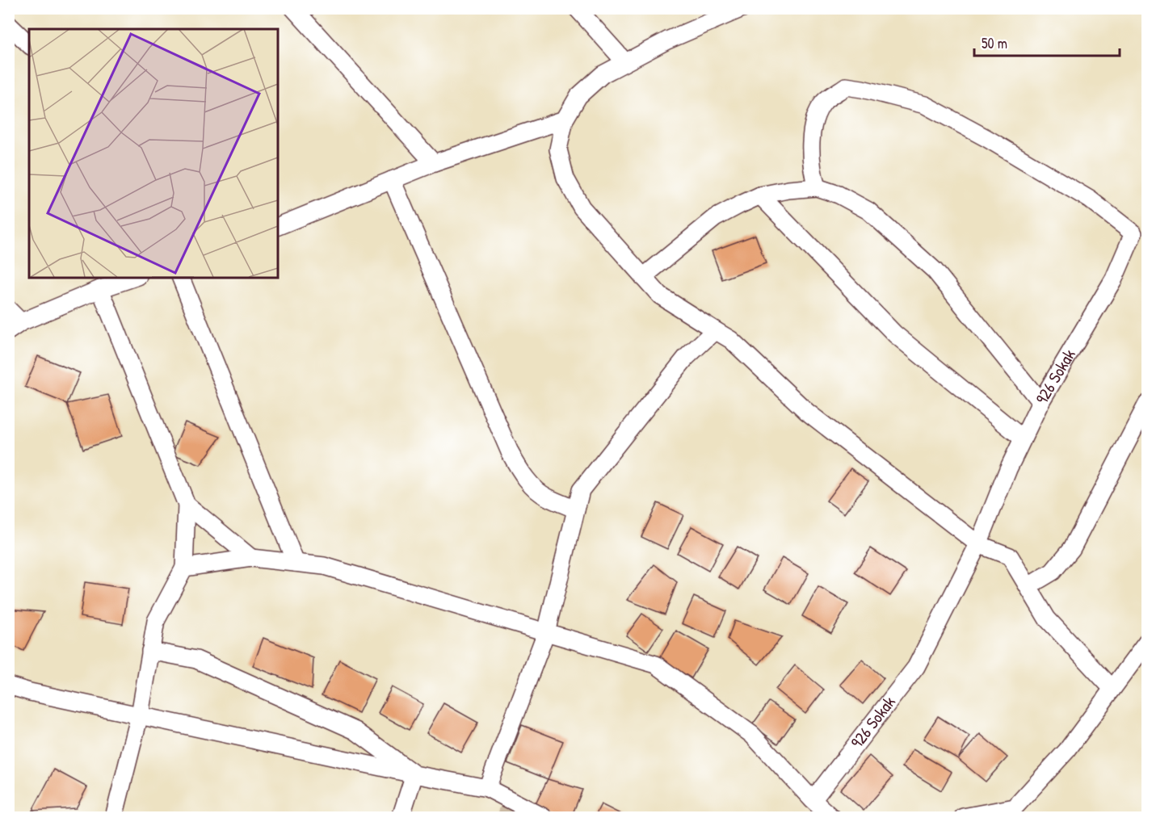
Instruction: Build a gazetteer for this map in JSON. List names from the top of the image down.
{
  "streets": {
    "street": ["926 Sokak"]
  },
  "scale_bar": "50 m"
}
